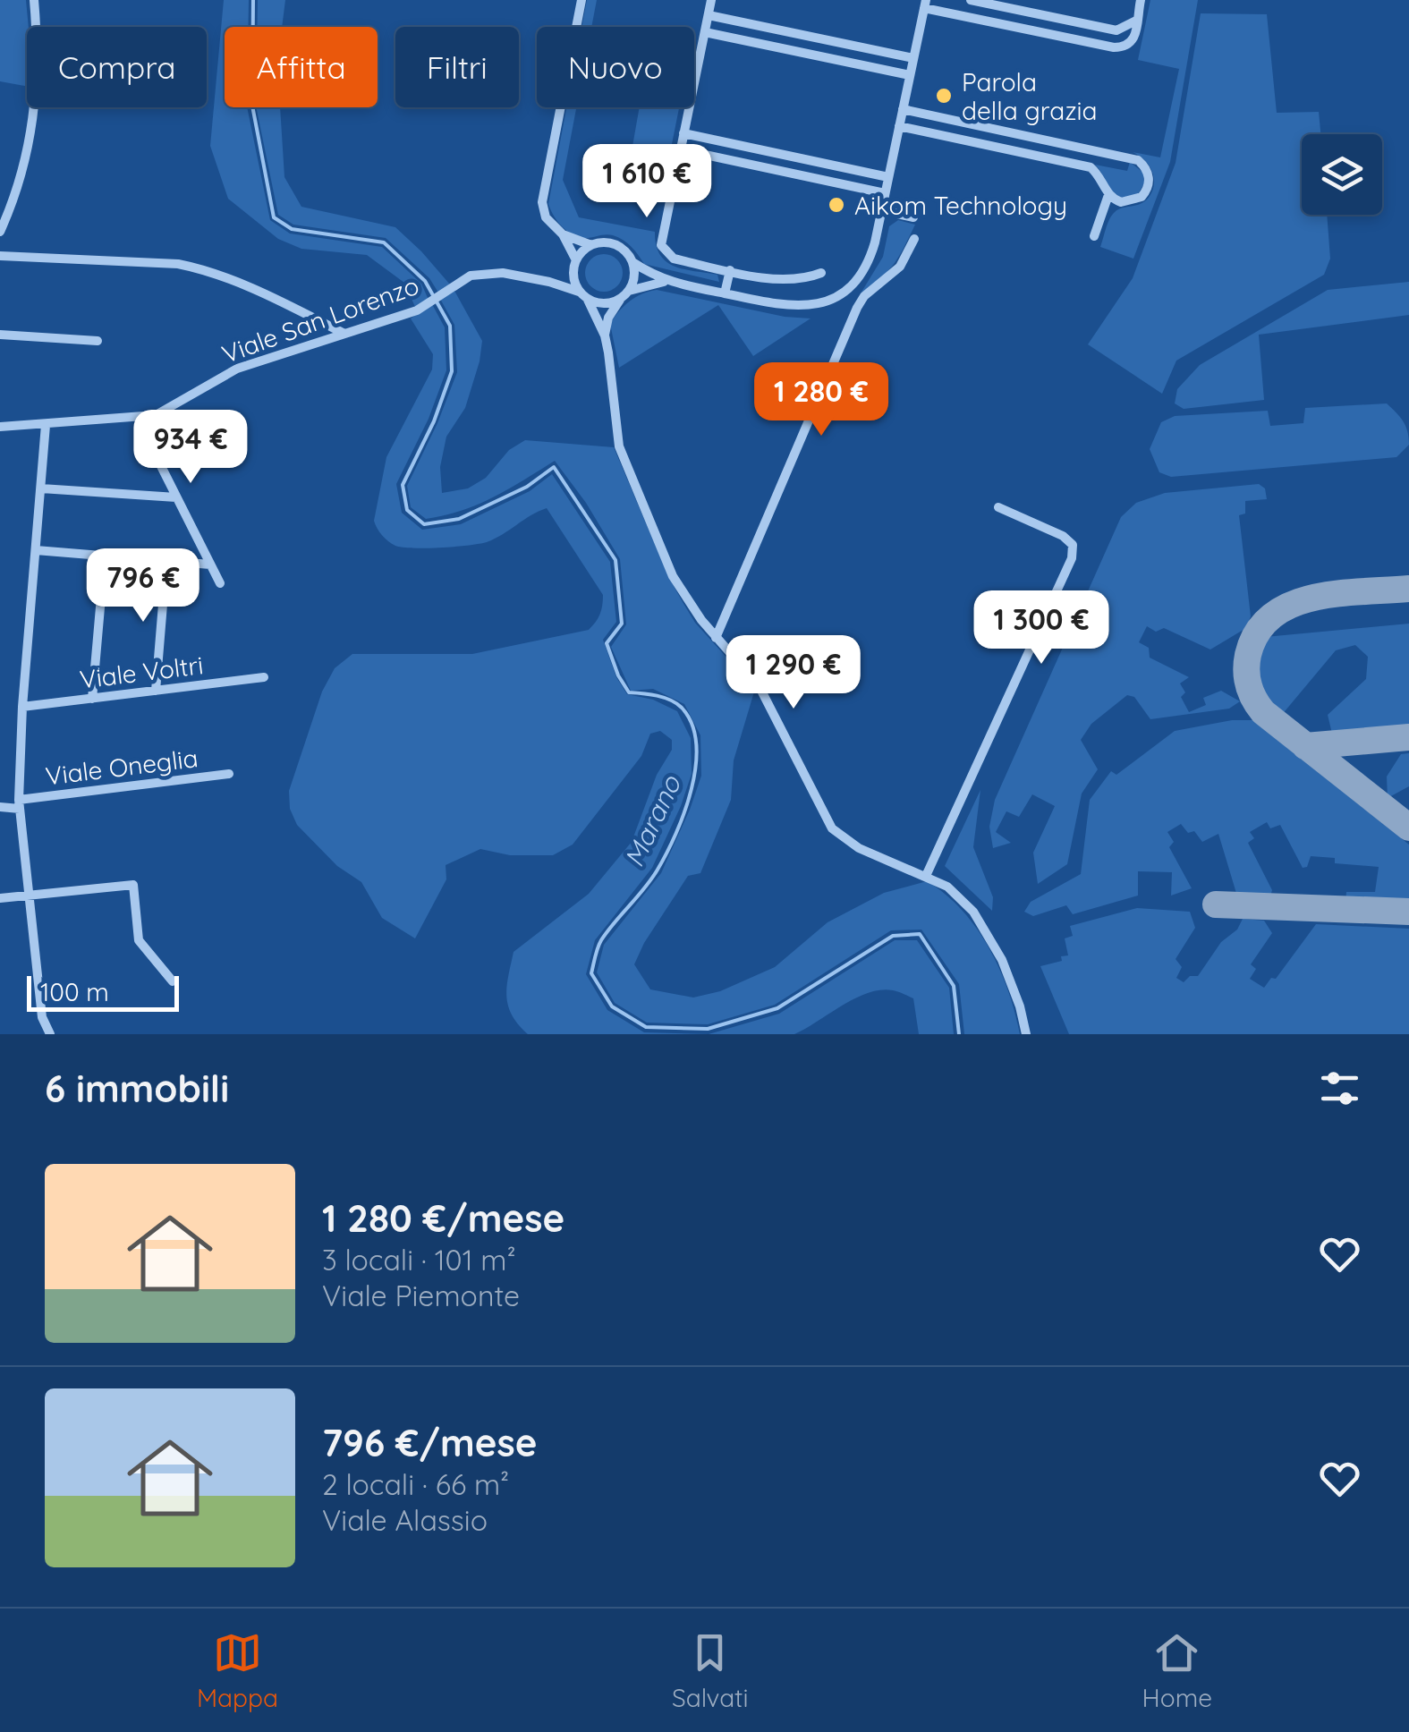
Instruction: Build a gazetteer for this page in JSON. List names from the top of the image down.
{
  "streets": {
    "street": ["Viale San Lorenzo", "Viale Voltri", "Viale Oneglia"]
  },
  "crossings": [
    ["Viale San Lorenzo", "Viale Oneglia"],
    ["Viale Voltri", "Viale Oneglia"]
  ],
  "water": ["Marano"],
  "places": ["Parola della grazia", "Aikom Technology"],
  "scale_bar": "100 m",
  "page": {
    "chip": [
      "Compra",
      "Affitta",
      "Filtri",
      "Nuovo"
    ],
    "price": [
      "1 610 €",
      "1 280 €",
      "934 €",
      "796 €",
      "1 300 €",
      "1 290 €"
    ],
    "scale": "100 m",
    "heading": "6 immobili",
    "list": [
      {
        "name": "1 280 €/mese",
        "note": "3 locali · 101 m² · Viale Piemonte"
      },
      {
        "name": "796 €/mese",
        "note": "2 locali · 66 m² · Viale Alassio"
      }
    ],
    "tabs": ["Mappa", "Salvati", "Home"]
  }
}
